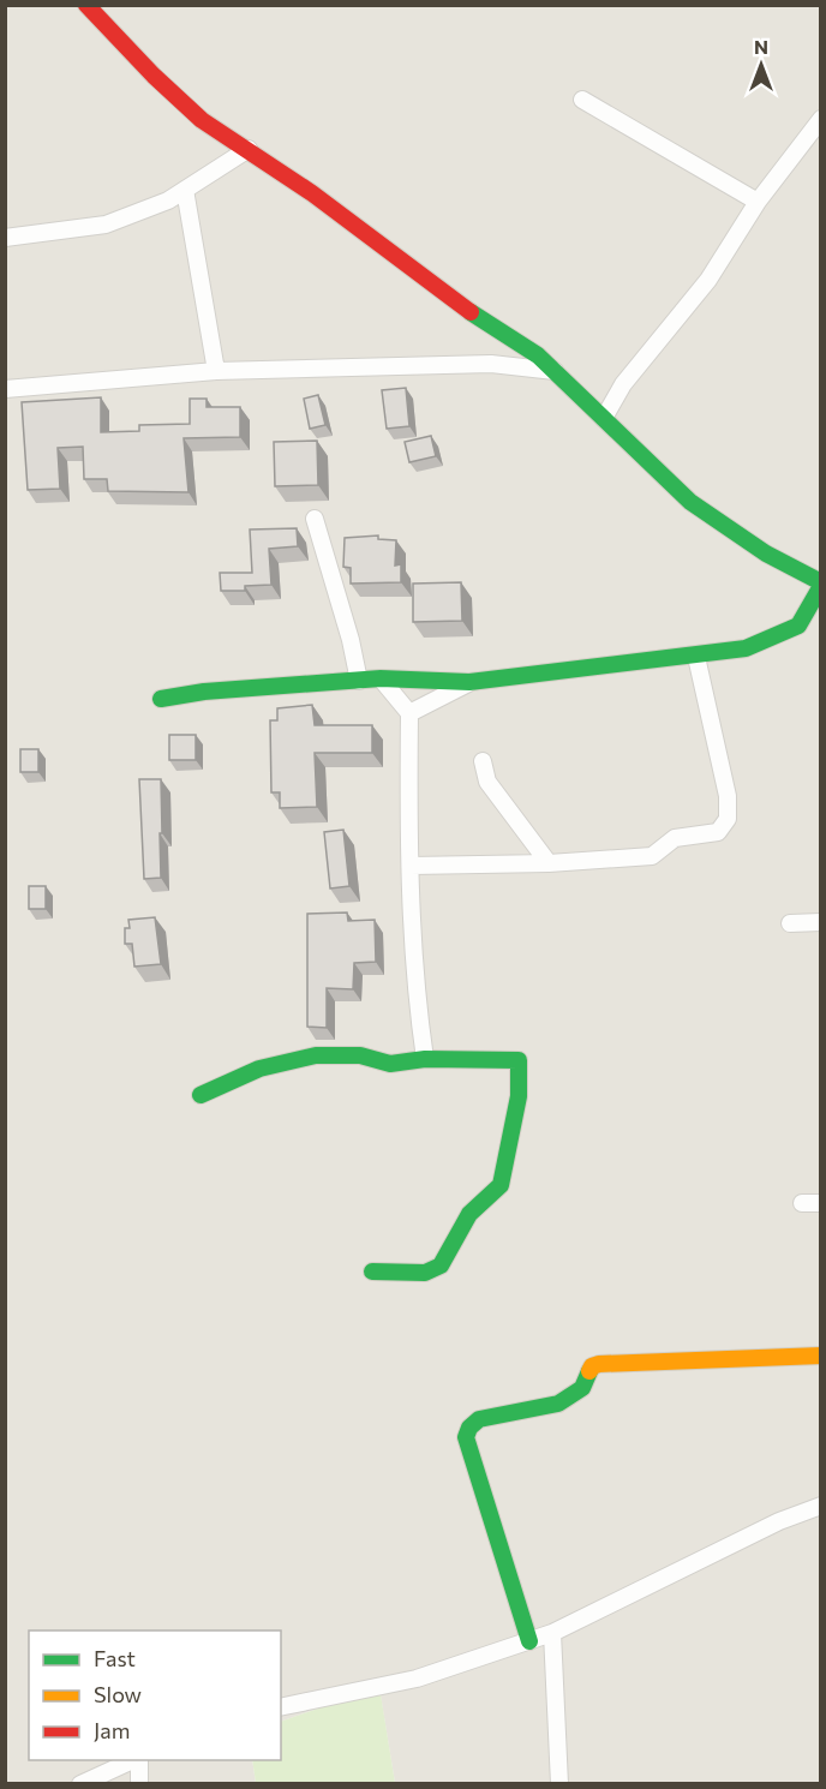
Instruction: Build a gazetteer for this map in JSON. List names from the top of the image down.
{
  "legend": ["Fast", "Slow", "Jam"],
  "north": "top"
}
